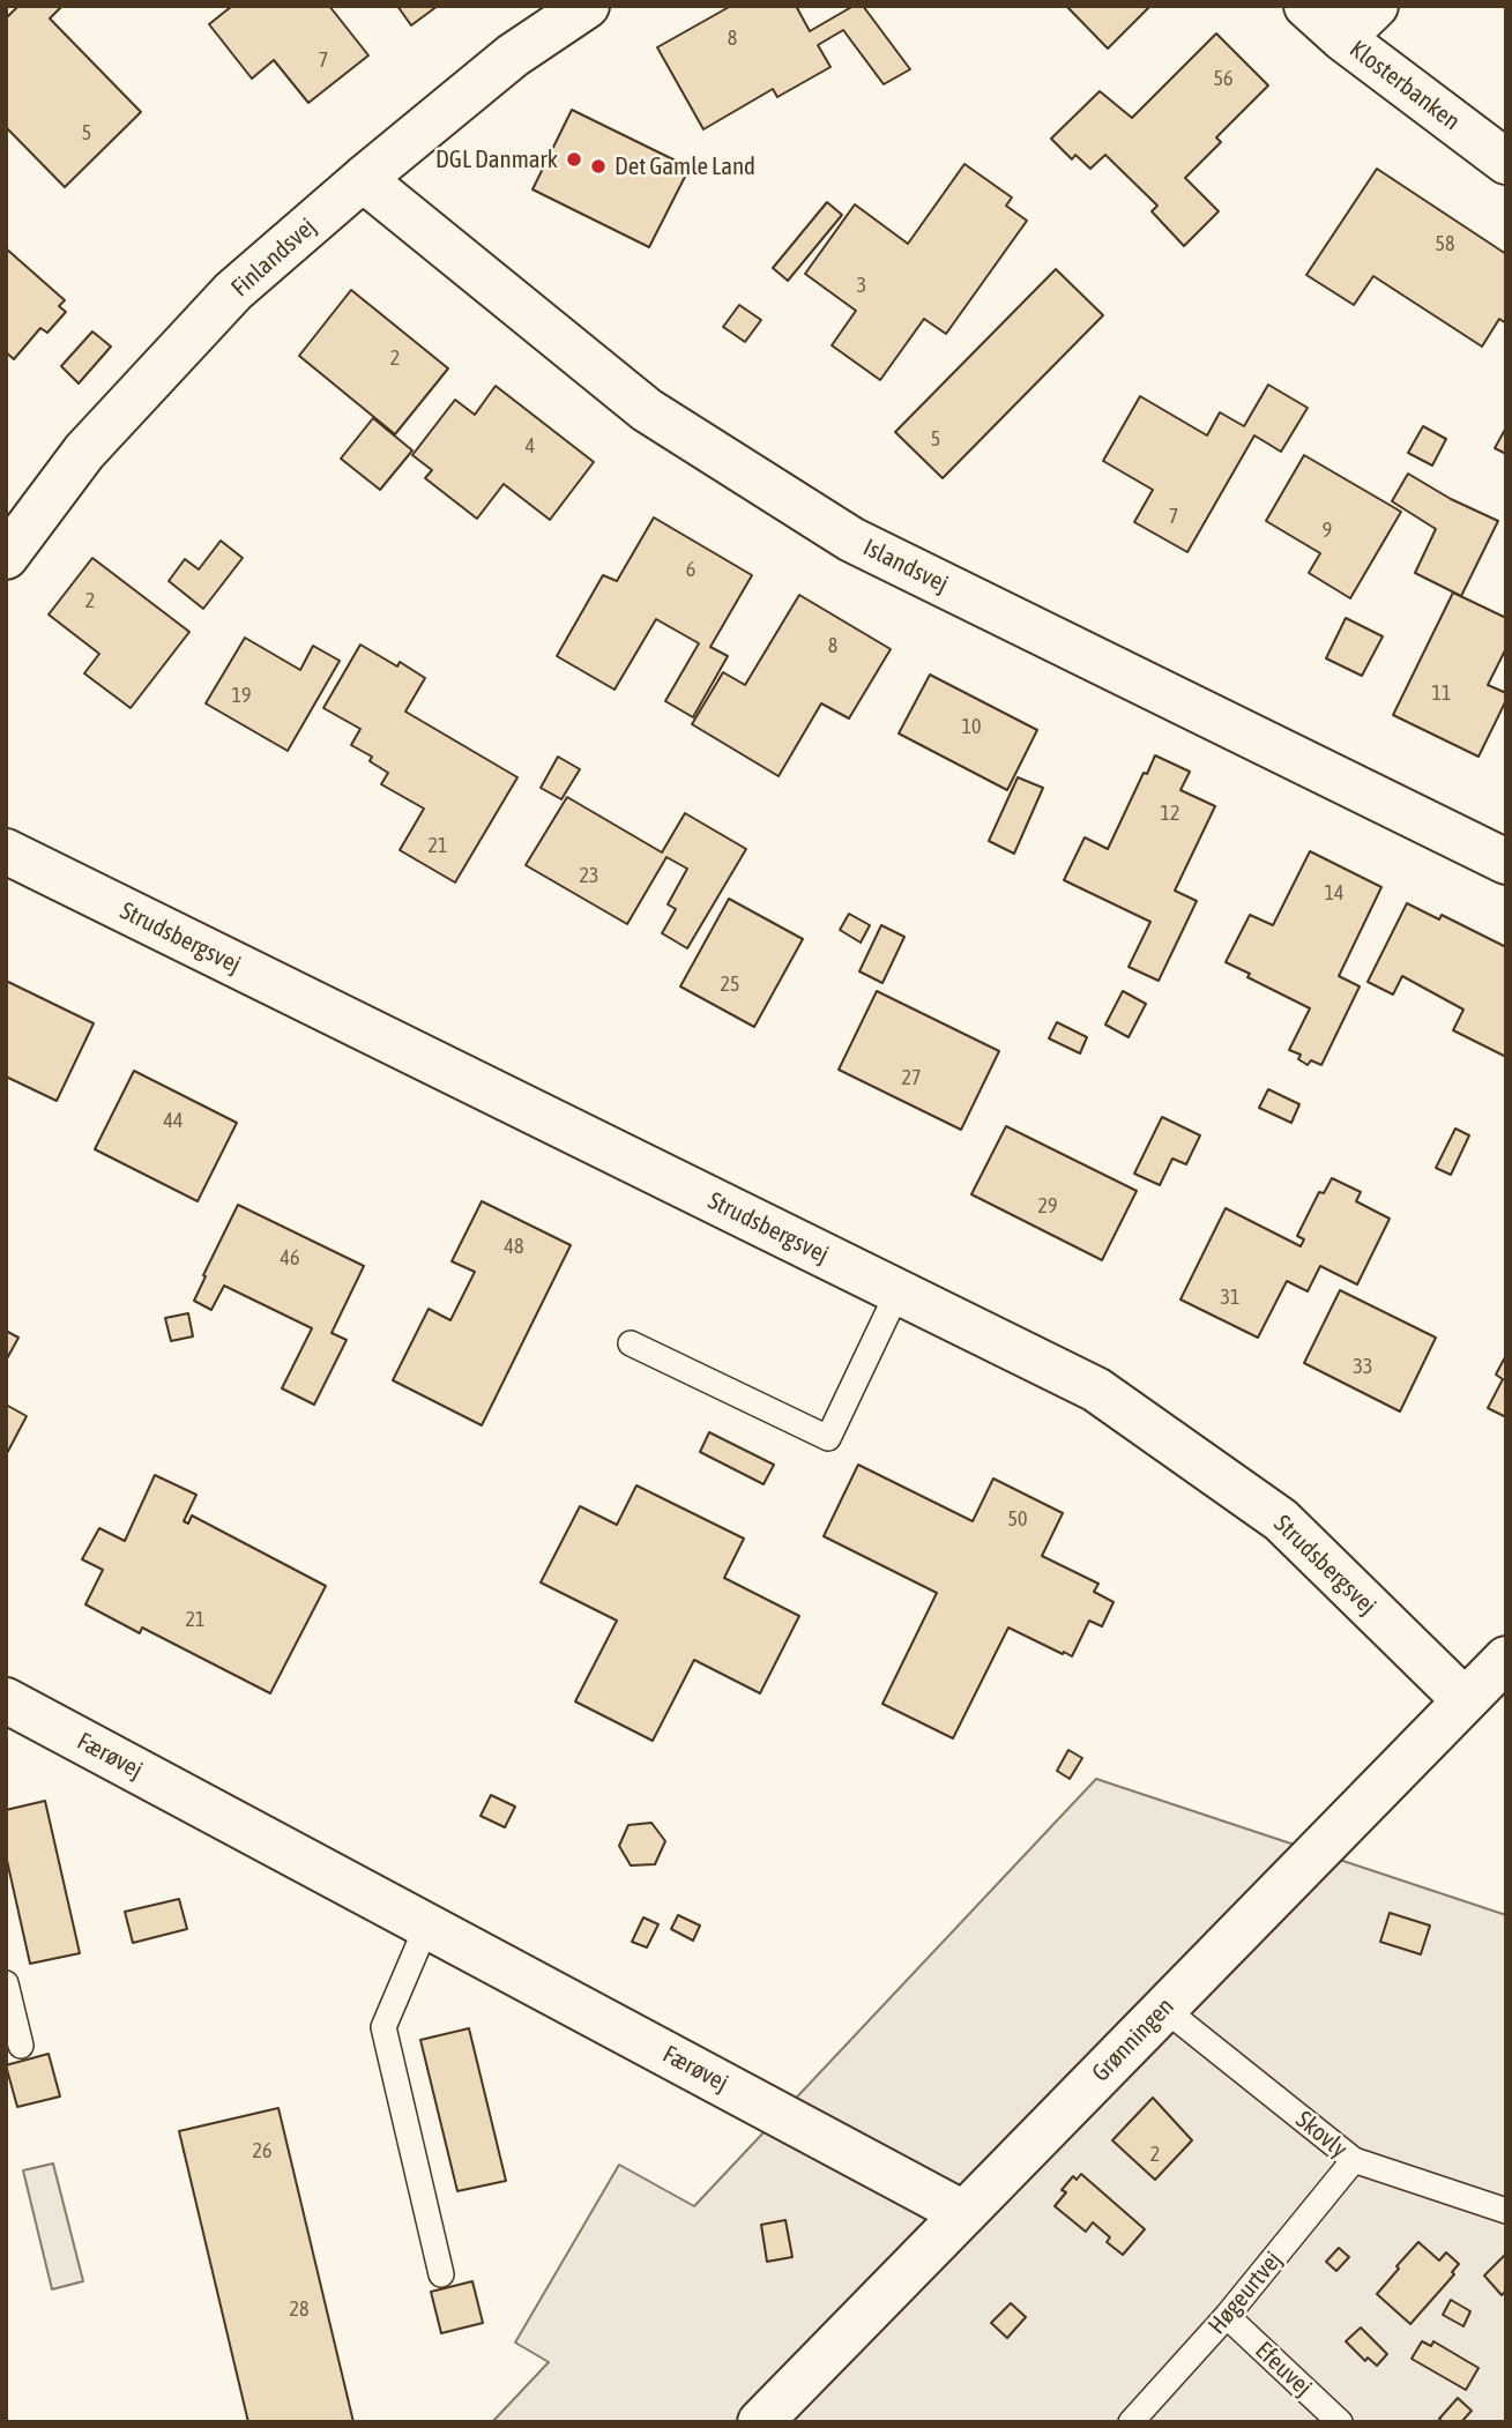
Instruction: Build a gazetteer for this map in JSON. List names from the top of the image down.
{
  "streets": {
    "street": [
      "Klosterbanken",
      "Finlandsvej",
      "Islandsvej",
      "Strudsbergsvej",
      "Færøvej",
      "Grønningen"
    ],
    "lane": ["Skovly", "Høgeurtvej", "Efeuvej"]
  },
  "crossings": [
    ["Finlandsvej", "Islandsvej"],
    ["Strudsbergsvej", "Grønningen"],
    ["Færøvej", "Grønningen"],
    ["Grønningen", "Skovly"],
    ["Skovly", "Høgeurtvej"],
    ["Høgeurtvej", "Efeuvej"]
  ],
  "places": ["DGL Danmark", "Det Gamle Land"],
  "house_numbers": [
    "8",
    "7",
    "56",
    "5",
    "58",
    "3",
    "2",
    "5",
    "4",
    "7",
    "9",
    "6",
    "2",
    "8",
    "11",
    "19",
    "10",
    "12",
    "21",
    "23",
    "14",
    "25",
    "27",
    "44",
    "29",
    "48",
    "46",
    "31",
    "33",
    "50",
    "21",
    "26",
    "2",
    "28"
  ]
}
